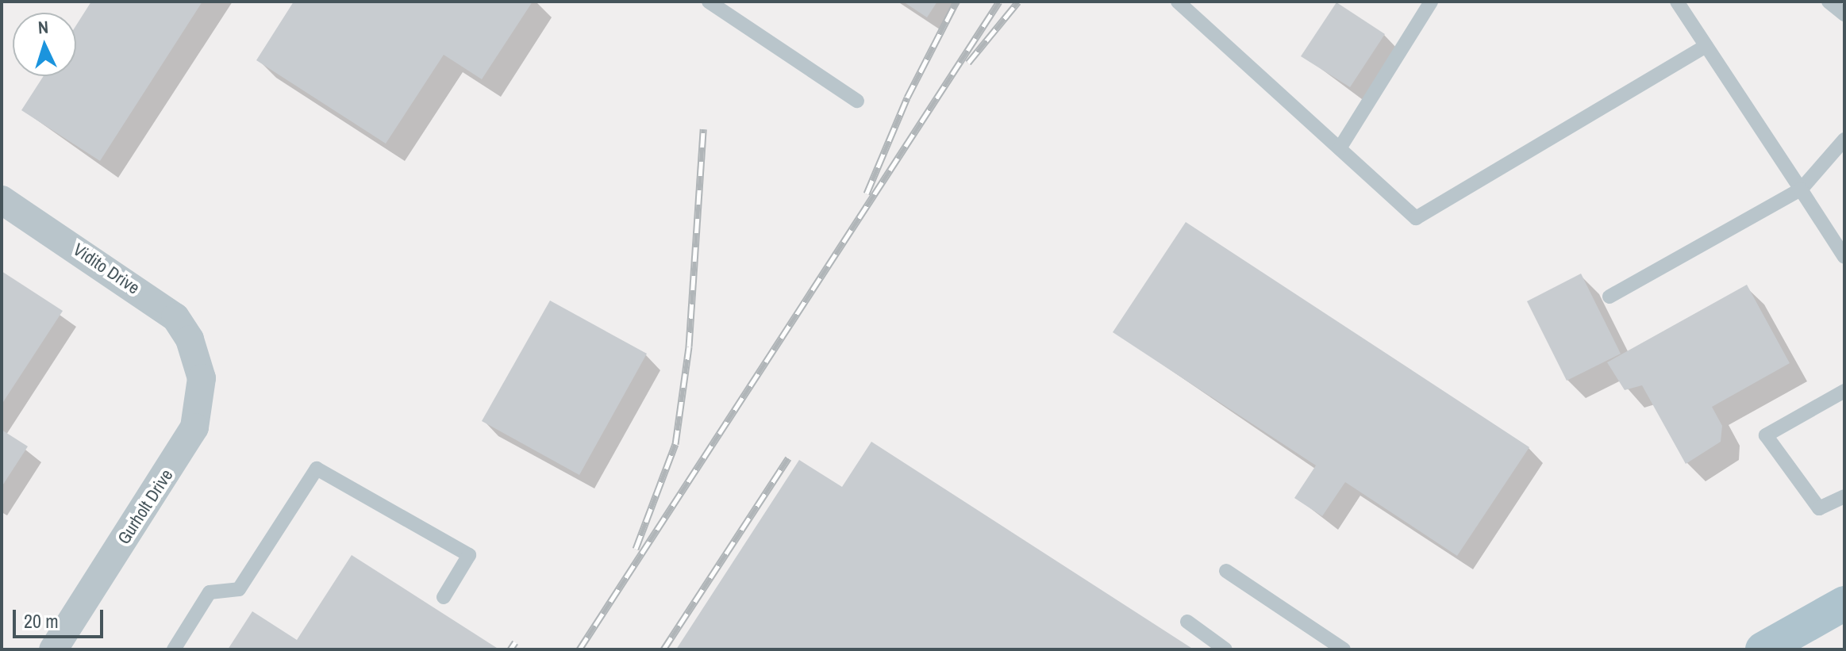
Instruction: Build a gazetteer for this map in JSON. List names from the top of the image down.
{
  "streets": {
    "street": ["Vidito Drive", "Gurholt Drive"]
  },
  "crossings": [
    ["Vidito Drive", "Gurholt Drive"]
  ],
  "scale_bar": "20 m",
  "north": "top"
}
